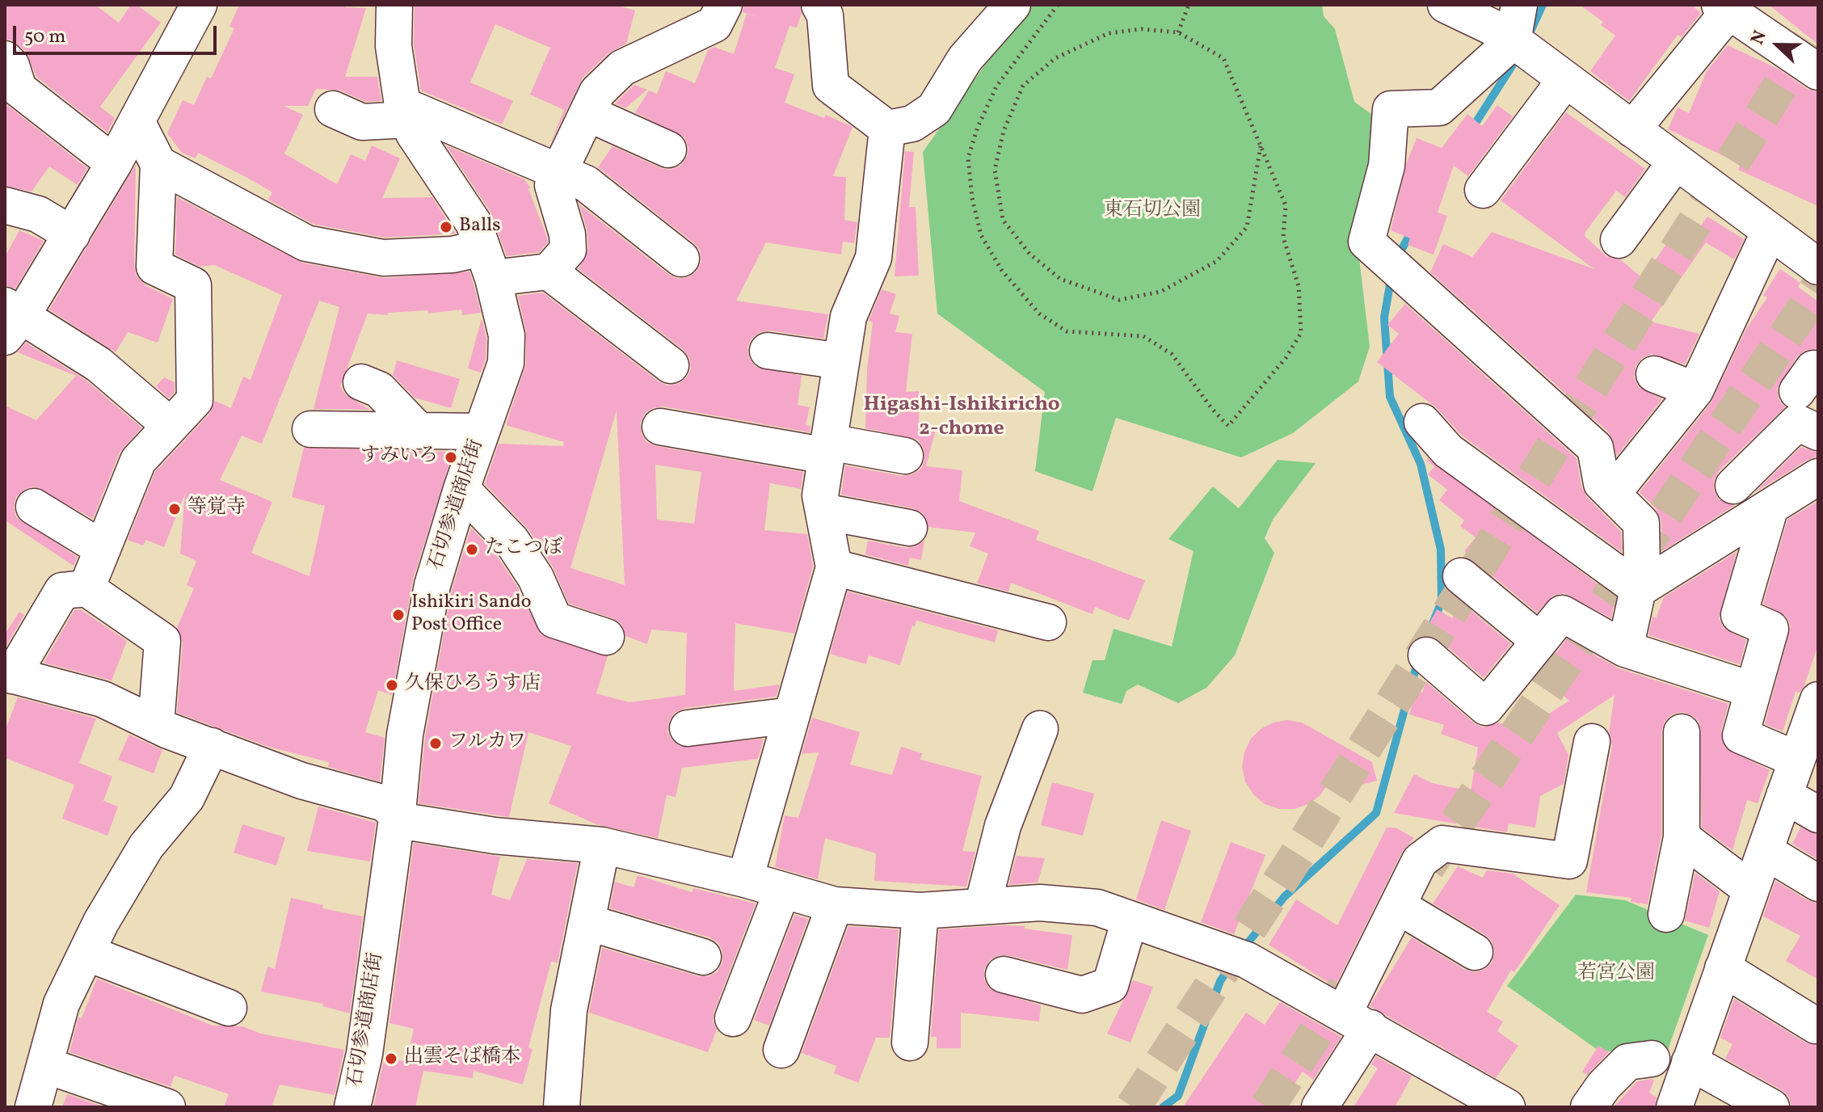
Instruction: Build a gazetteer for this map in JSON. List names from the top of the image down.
{
  "streets": {
    "street": ["石切参道商店街"]
  },
  "districts": ["Higashi-Ishikiricho 2-chome"],
  "parks": ["東石切公園", "若宮公園"],
  "places": [
    "Balls",
    "すみいろ",
    "等覚寺",
    "たこつぼ",
    "Ishikiri Sando Post Office",
    "久保ひろうす店",
    "フルカワ",
    "出雲そば橋本"
  ],
  "scale_bar": "50 m",
  "north": "left"
}
